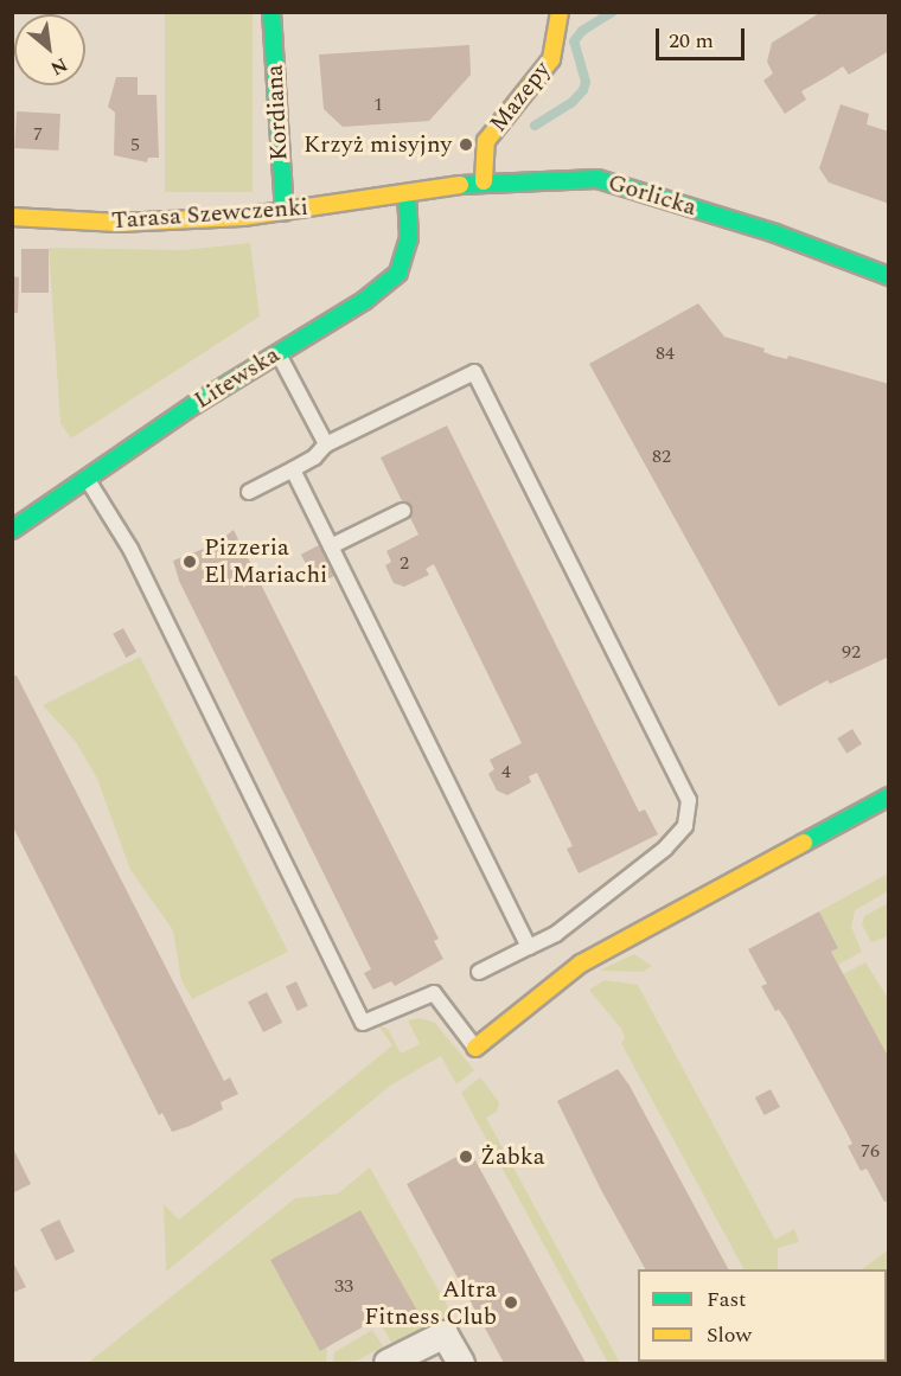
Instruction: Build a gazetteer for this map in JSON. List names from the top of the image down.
{
  "streets": {
    "street": [
      "Mazepy",
      "Kordiana",
      "Gorlicka",
      "Tarasa Szewczenki",
      "Litewska"
    ]
  },
  "crossings": [
    ["Mazepy", "Gorlicka"],
    ["Kordiana", "Tarasa Szewczenki"],
    ["Gorlicka", "Tarasa Szewczenki"],
    ["Gorlicka", "Litewska"],
    ["Tarasa Szewczenki", "Litewska"]
  ],
  "places": [
    "Krzyż misyjny",
    "Pizzeria El Mariachi",
    "Żabka",
    "Altra Fitness Club"
  ],
  "house_numbers": [
    "1",
    "7",
    "5",
    "84",
    "82",
    "2",
    "92",
    "4",
    "76",
    "33"
  ],
  "legend": ["Fast", "Slow"],
  "scale_bar": "20 m",
  "north": "bottom right"
}
